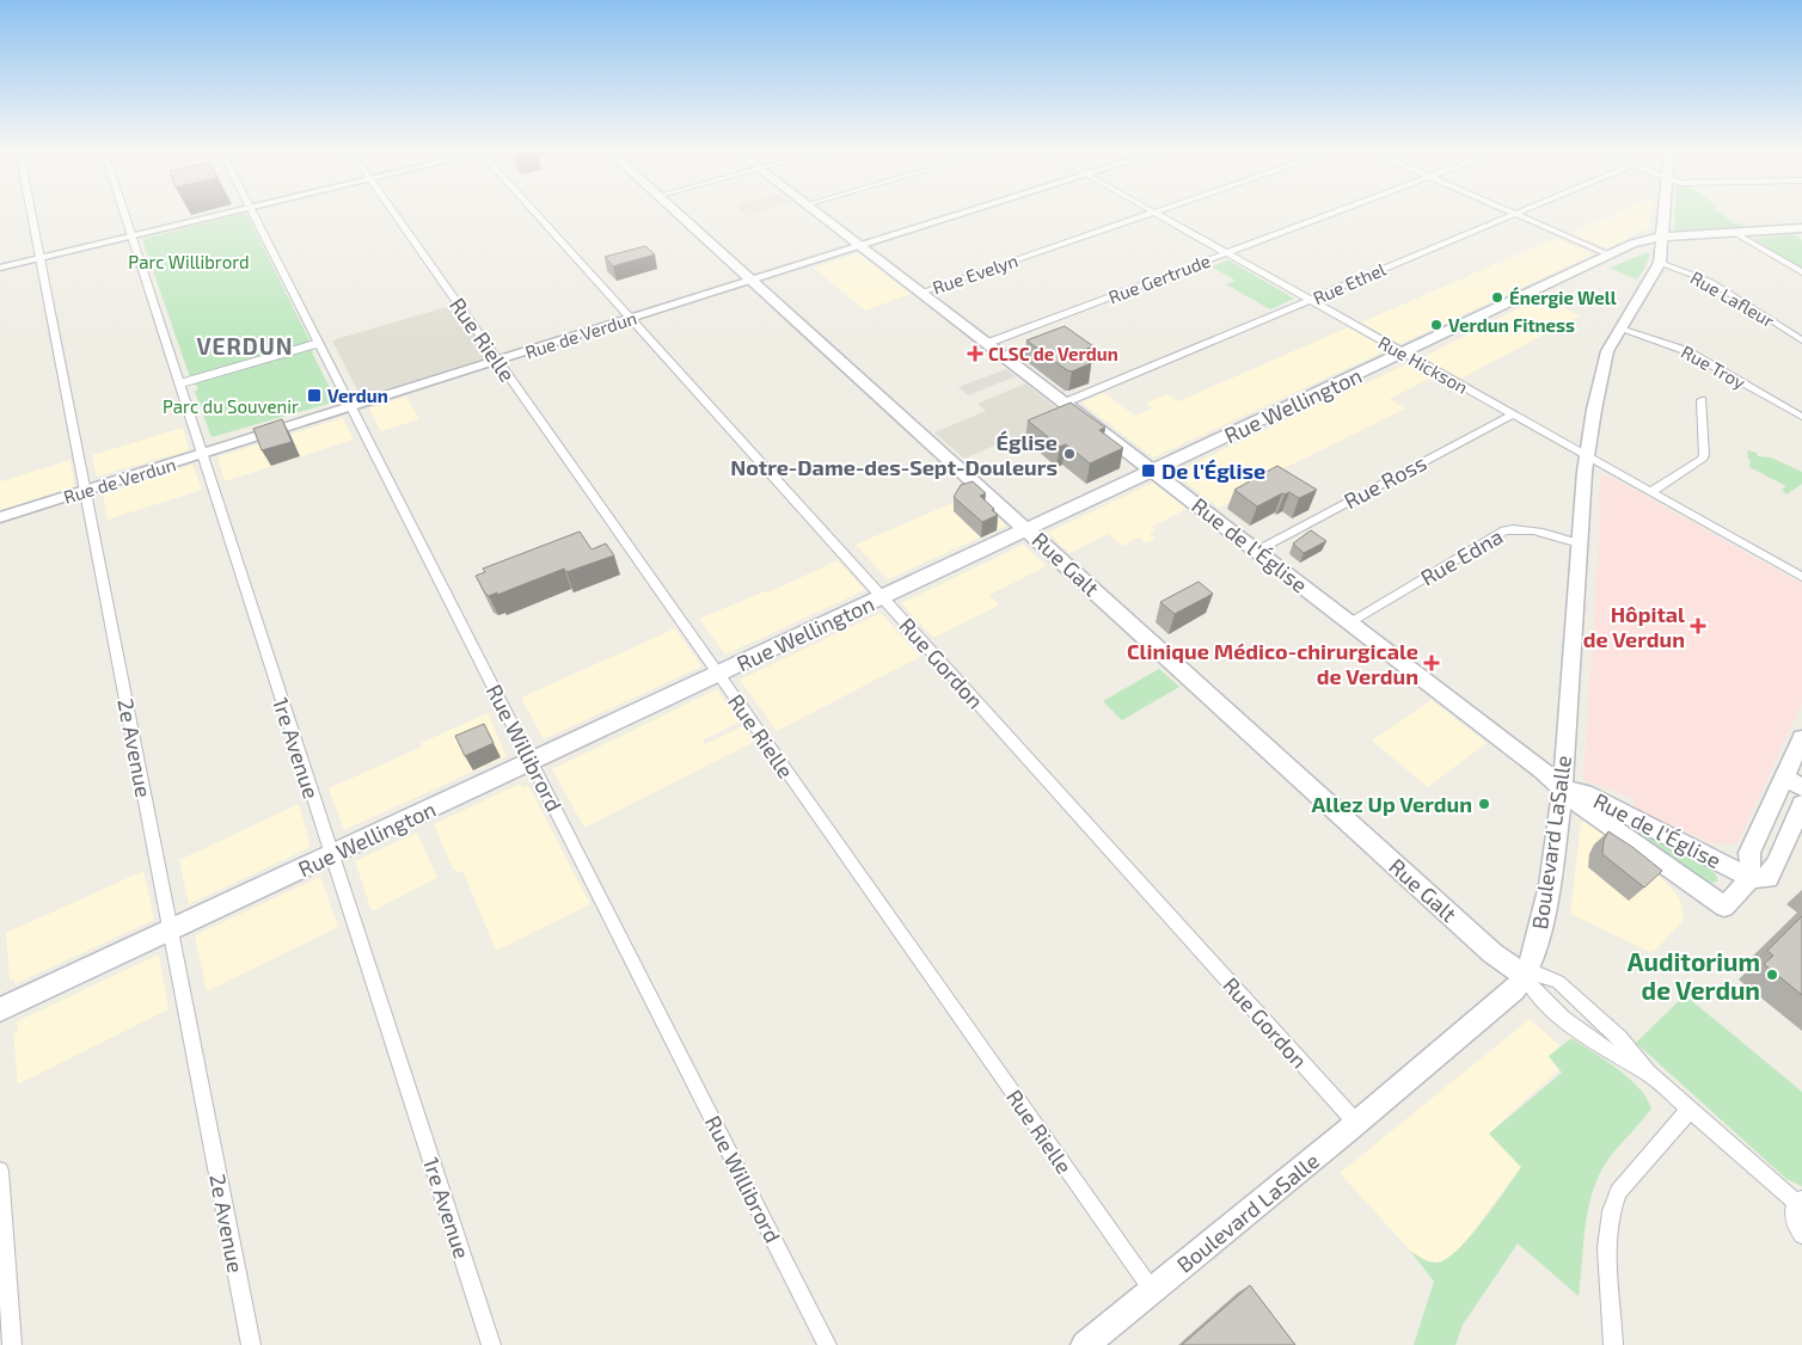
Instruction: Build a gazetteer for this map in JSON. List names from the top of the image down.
{
  "streets": {
    "main road": [
      "Rue Wellington",
      "Rue de l'Église",
      "Rue Galt",
      "Boulevard LaSalle"
    ],
    "street": [
      "Rue Evelyn",
      "Rue Gertrude",
      "Rue Ethel",
      "Rue Lafleur",
      "Rue de Verdun",
      "Rue Rielle",
      "Rue Hickson",
      "Rue Troy",
      "Rue Ross",
      "Rue Edna",
      "Rue Gordon",
      "2e Avenue",
      "1re Avenue",
      "Rue Willibrord"
    ]
  },
  "crossings": [
    ["Rue Evelyn", "Rue de l'Église"],
    ["Rue Gertrude", "Rue Hickson"],
    ["Rue Gertrude", "Rue de l'Église"],
    ["Rue Ethel", "Rue Hickson"],
    ["Rue Ethel", "Rue de l'Église"],
    ["Rue Lafleur", "Boulevard LaSalle"],
    ["Rue de Verdun", "Rue Rielle"],
    ["Rue de Verdun", "Rue de l'Église"],
    ["Rue de Verdun", "Rue Galt"],
    ["Rue de Verdun", "Rue Gordon"],
    ["Rue de Verdun", "2e Avenue"],
    ["Rue de Verdun", "1re Avenue"],
    ["Rue de Verdun", "Rue Willibrord"],
    ["Rue Rielle", "Rue Wellington"],
    ["Rue Rielle", "Boulevard LaSalle"],
    ["Rue Hickson", "Rue Wellington"],
    ["Rue Hickson", "Rue Ross"],
    ["Rue Hickson", "Boulevard LaSalle"],
    ["Rue Troy", "Boulevard LaSalle"],
    ["Rue Wellington", "Rue de l'Église"],
    ["Rue Wellington", "Rue Galt"],
    ["Rue Wellington", "Rue Gordon"],
    ["Rue Wellington", "2e Avenue"],
    ["Rue Wellington", "1re Avenue"],
    ["Rue Wellington", "Rue Willibrord"],
    ["Rue Wellington", "Boulevard LaSalle"],
    ["Rue Ross", "Rue de l'Église"],
    ["Rue de l'Église", "Rue Edna"],
    ["Rue de l'Église", "Boulevard LaSalle"],
    ["Rue Edna", "Boulevard LaSalle"],
    ["Rue Galt", "Boulevard LaSalle"],
    ["Rue Gordon", "Boulevard LaSalle"]
  ],
  "districts": ["VERDUN"],
  "parks": ["Parc Willibrord", "Parc du Souvenir"],
  "places": {
    "other": [
      "Énergie Well",
      "Verdun Fitness",
      "Église Notre-Dame-des-Sept-Douleurs",
      "Allez Up Verdun",
      "Auditorium de Verdun"
    ],
    "health": ["CLSC de Verdun", "Hôpital de Verdun", "Clinique Médico-chirurgicale de Verdun"],
    "transit": ["Verdun", "De l'Église"]
  }
}
